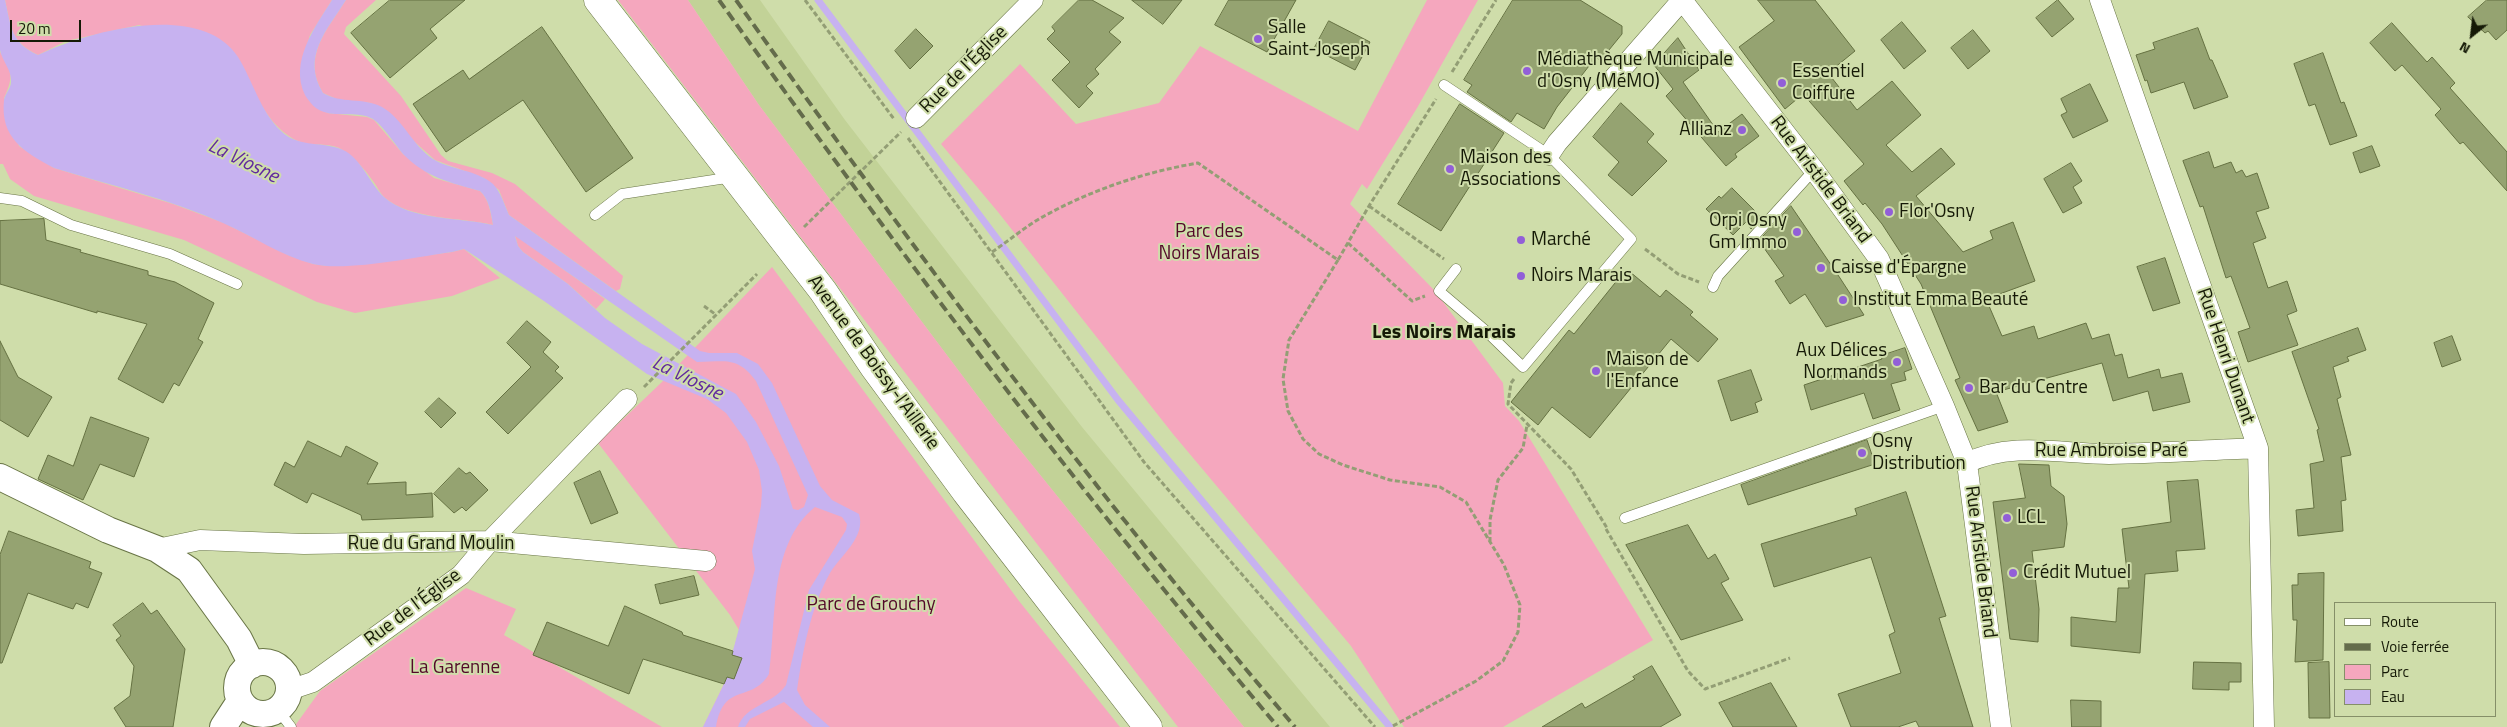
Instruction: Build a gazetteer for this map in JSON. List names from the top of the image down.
{
  "streets": {
    "main road": ["Avenue de Boissy-l'Aillerie"],
    "street": [
      "Rue de l'Église",
      "Rue Aristide Briand",
      "Rue Henri Dunant",
      "Rue Ambroise Paré",
      "Rue du Grand Moulin"
    ]
  },
  "crossings": [
    ["Rue de l'Église", "Rue du Grand Moulin"],
    ["Rue Aristide Briand", "Rue Ambroise Paré"],
    ["Rue Henri Dunant", "Rue Ambroise Paré"]
  ],
  "districts": ["Les Noirs Marais"],
  "water": ["La Viosne"],
  "parks": ["Parc des Noirs Marais", "Parc de Grouchy", "La Garenne"],
  "places": [
    "Salle Saint-Joseph",
    "Médiathèque Municipale d'Osny (MéMO)",
    "Essentiel Coiffure",
    "Allianz",
    "Maison des Associations",
    "Flor'Osny",
    "Orpi Osny Gm Immo",
    "Marché",
    "Caisse d'Épargne",
    "Noirs Marais",
    "Institut Emma Beauté",
    "Aux Délices Normands",
    "Maison de l'Enfance",
    "Bar du Centre",
    "Osny Distribution",
    "LCL",
    "Crédit Mutuel"
  ],
  "legend": [
    "Route",
    "Voie ferrée",
    "Parc",
    "Eau"
  ],
  "scale_bar": "20 m",
  "north": "bottom left"
}
